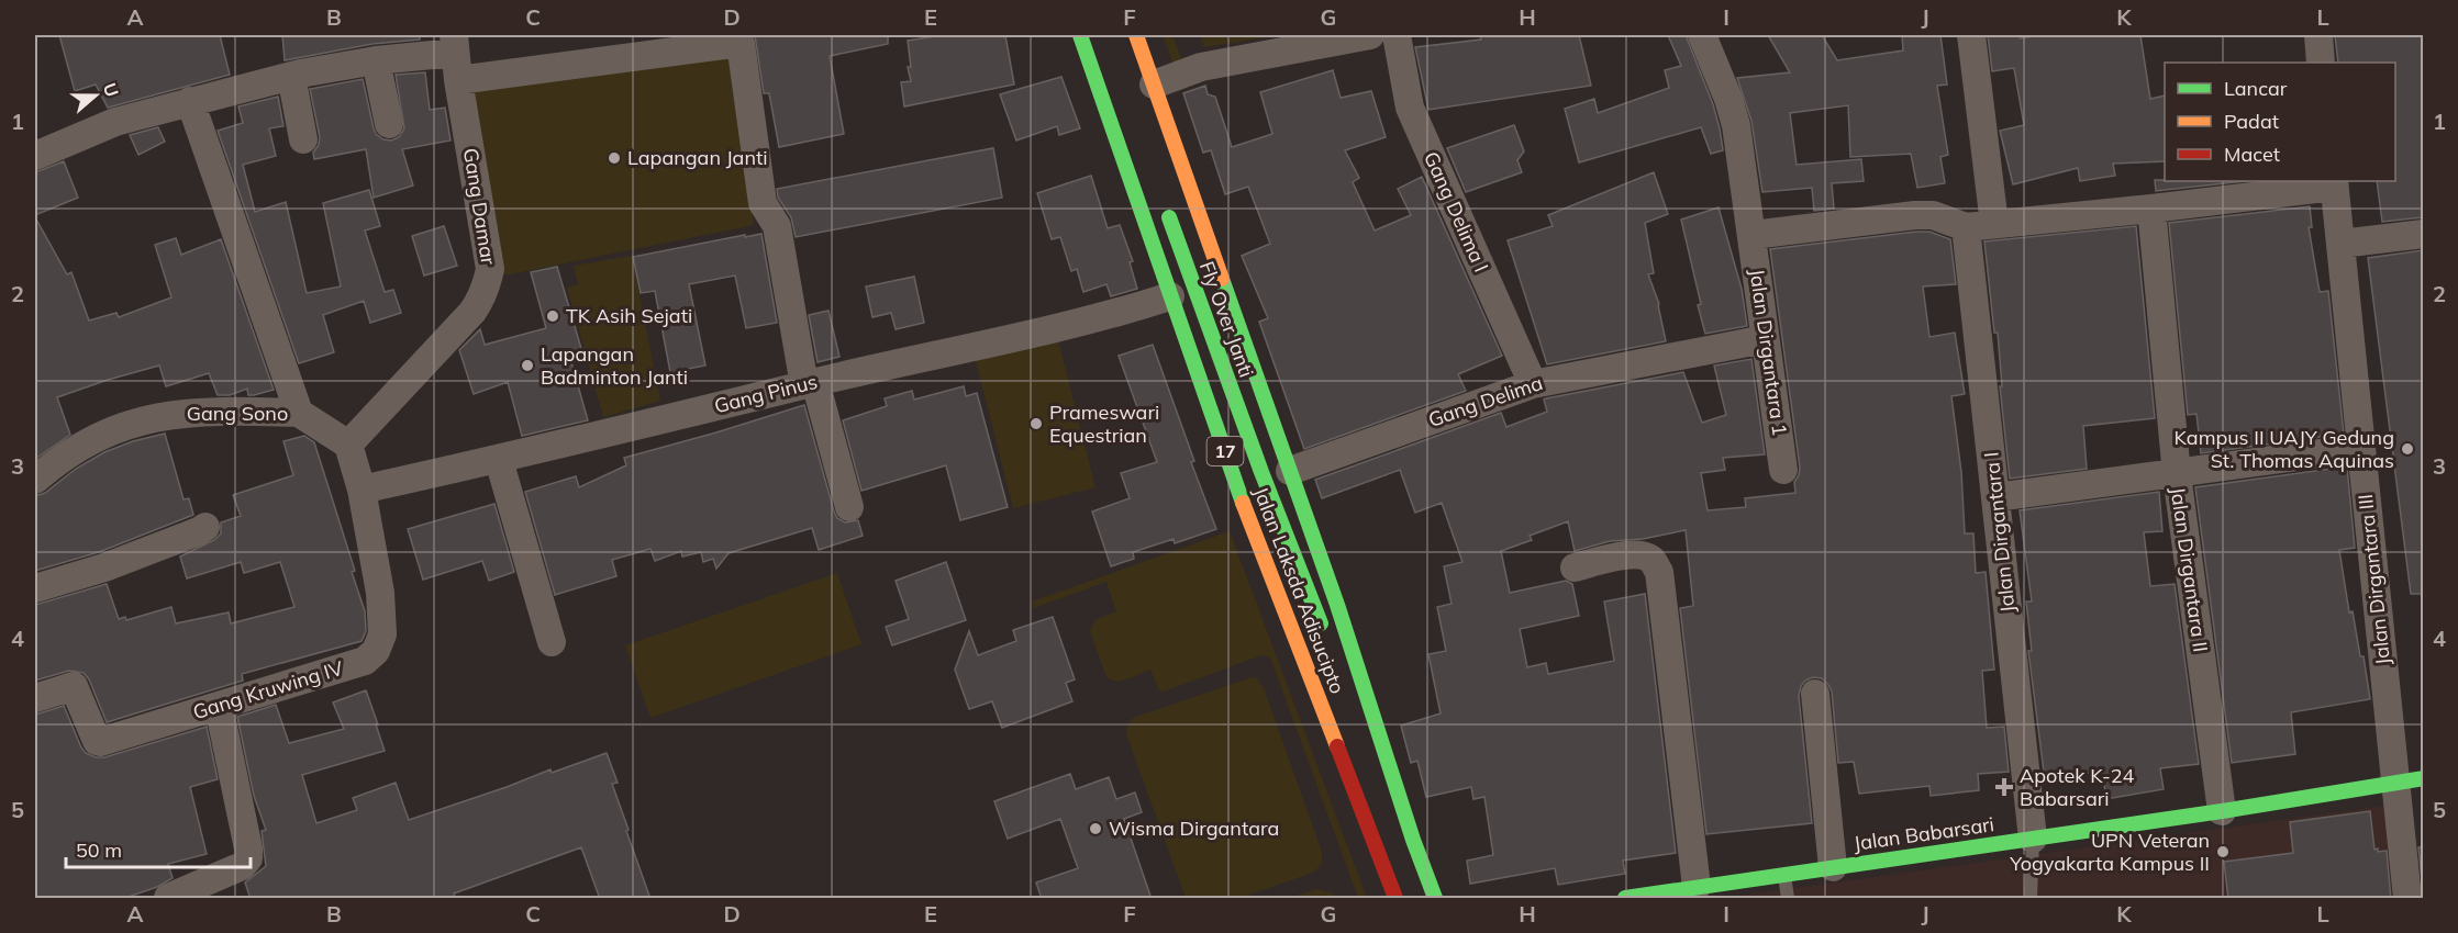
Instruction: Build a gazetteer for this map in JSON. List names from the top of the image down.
{
  "streets": {
    "main road": [
      "Fly Over Janti",
      "17",
      "Jalan Laksda Adisucipto",
      "Jalan Babarsari"
    ],
    "street": [
      "Gang Damar",
      "Gang Delima I",
      "Jalan Dirgantara 1",
      "Gang Pinus",
      "Gang Delima",
      "Gang Sono",
      "Jalan Dirgantara I",
      "Jalan Dirgantara II",
      "Jalan Dirgantara III",
      "Gang Kruwing IV"
    ]
  },
  "crossings": [
    ["Gang Damar", "Gang Kruwing IV"],
    ["Gang Delima I", "Gang Delima"],
    ["Jalan Dirgantara 1", "Gang Delima"],
    ["Gang Pinus", "Jalan Laksda Adisucipto"],
    ["Gang Pinus", "Gang Kruwing IV"],
    ["Gang Delima", "Jalan Laksda Adisucipto"],
    ["Jalan Dirgantara I", "Jalan Babarsari"],
    ["Jalan Dirgantara II", "Jalan Babarsari"],
    ["Jalan Dirgantara III", "Jalan Babarsari"]
  ],
  "places": {
    "other": [
      "Lapangan Janti",
      "TK Asih Sejati",
      "Lapangan Badminton Janti",
      "Prameswari Equestrian",
      "Kampus II UAJY Gedung St. Thomas Aquinas",
      "Wisma Dirgantara",
      "UPN Veteran Yogyakarta Kampus II"
    ],
    "health": ["Apotek K-24 Babarsari"]
  },
  "legend": ["Lancar", "Padat", "Macet"],
  "scale_bar": "50 m",
  "north": "right",
  "grid": {
    "columns": [
      "A",
      "B",
      "C",
      "D",
      "E",
      "F",
      "G",
      "H",
      "I",
      "J",
      "K",
      "L"
    ],
    "rows": [
      "1",
      "2",
      "3",
      "4",
      "5"
    ]
  }
}
